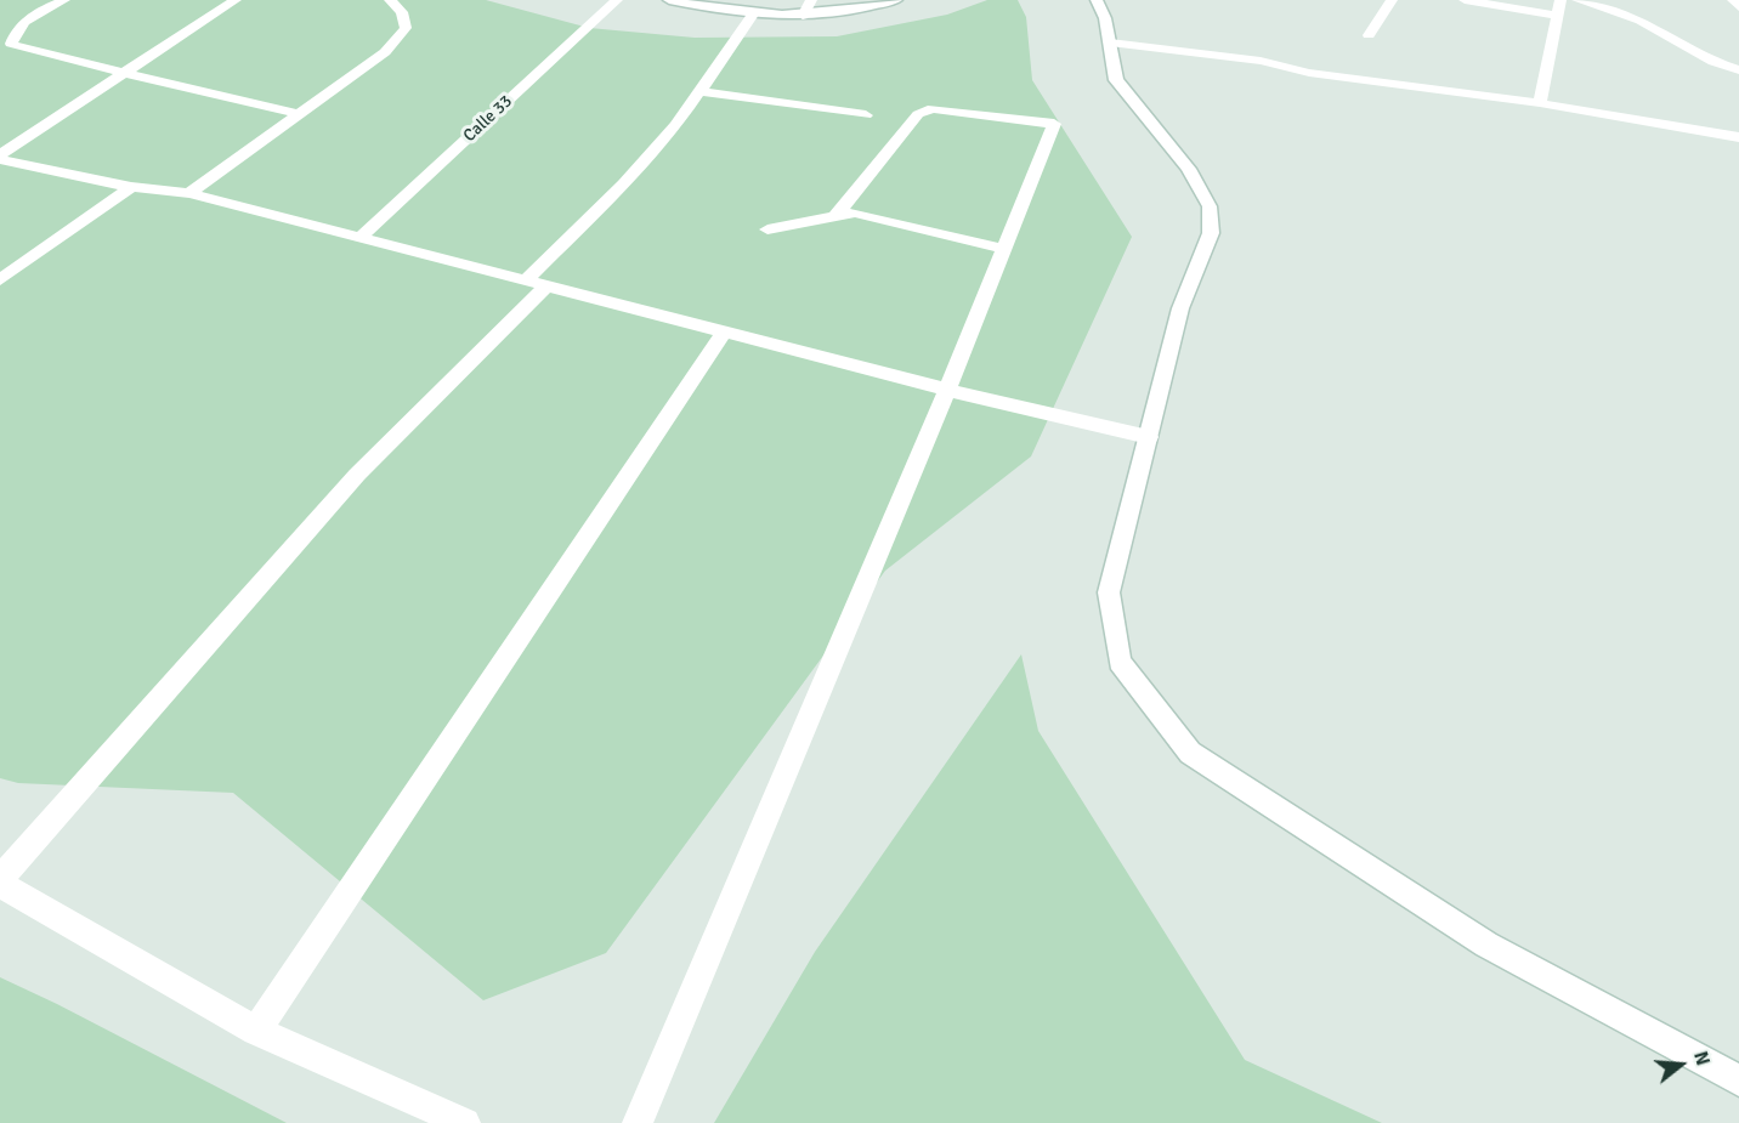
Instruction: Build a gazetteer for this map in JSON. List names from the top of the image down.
{
  "streets": {
    "street": ["Calle 33"]
  },
  "north": "right"
}
